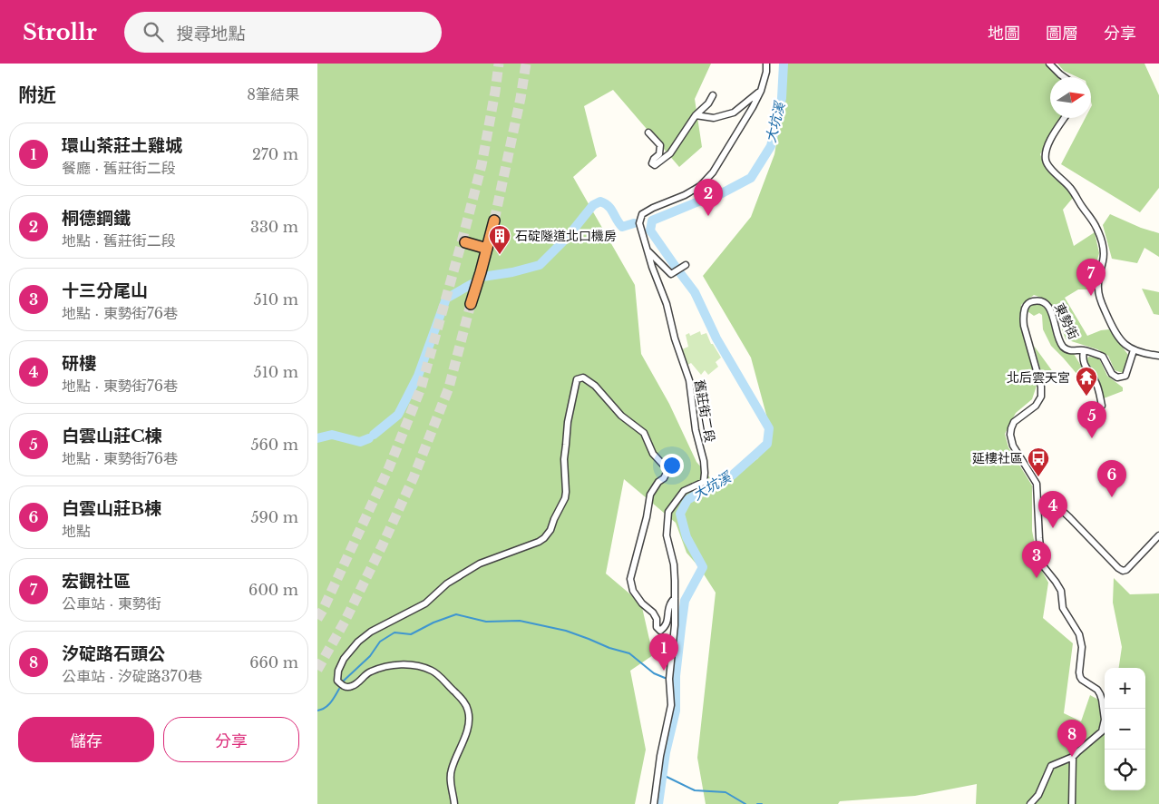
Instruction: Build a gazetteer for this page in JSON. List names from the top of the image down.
{
  "streets": {
    "street": ["東勢街", "舊莊街二段"]
  },
  "water": ["大坑溪"],
  "places": {
    "building": ["石碇隧道北口機房"],
    "temple": ["北后雲天宮"],
    "bus stop": ["延樓社區"]
  },
  "north": "right",
  "page": {
    "header": "Strollr",
    "search": "搜尋地點",
    "nav": ["地圖", "圖層", "分享"],
    "heading": ["附近", "8筆結果"],
    "list": [
      {
        "mark": "1",
        "name": "環山茶莊土雞城",
        "note": "餐廳 · 舊莊街二段",
        "value": "270 m"
      },
      {
        "mark": "2",
        "name": "桐德鋼鐵",
        "note": "地點 · 舊莊街二段",
        "value": "330 m"
      },
      {
        "mark": "3",
        "name": "十三分尾山",
        "note": "地點 · 東勢街76巷",
        "value": "510 m"
      },
      {
        "mark": "4",
        "name": "研樓",
        "note": "地點 · 東勢街76巷",
        "value": "510 m"
      },
      {
        "mark": "5",
        "name": "白雲山莊C棟",
        "note": "地點 · 東勢街76巷",
        "value": "560 m"
      },
      {
        "mark": "6",
        "name": "白雲山莊B棟",
        "note": "地點",
        "value": "590 m"
      },
      {
        "mark": "7",
        "name": "宏觀社區",
        "note": "公車站 · 東勢街",
        "value": "600 m"
      },
      {
        "mark": "8",
        "name": "汐碇路石頭公",
        "note": "公車站 · 汐碇路370巷",
        "value": "660 m"
      }
    ],
    "pins": [
      "2",
      "7",
      "5",
      "6",
      "4",
      "3",
      "1",
      "8"
    ],
    "map_buttons": ["+", "−"],
    "buttons": ["儲存", "分享"]
  }
}
